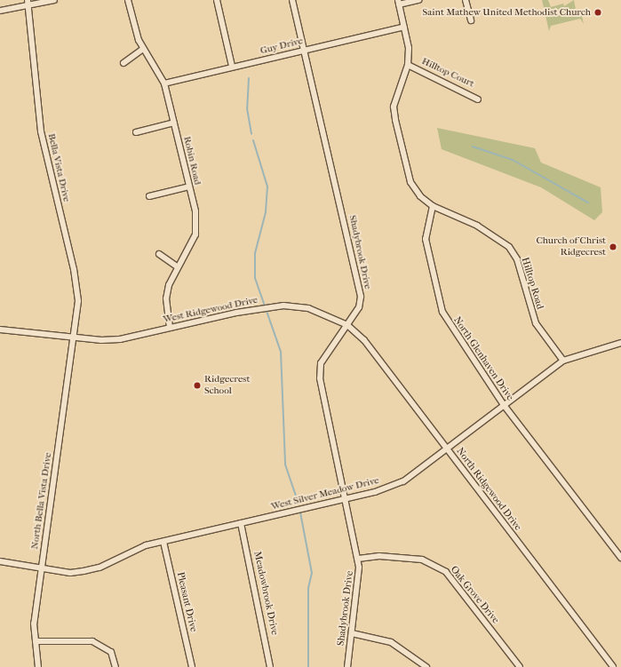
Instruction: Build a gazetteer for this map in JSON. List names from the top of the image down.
{
  "streets": {
    "street": [
      "Guy Drive",
      "Hilltop Court",
      "Robin Road",
      "Bella Vista Drive",
      "Shadybrook Drive",
      "Hilltop Road",
      "West Ridgewood Drive",
      "North Glenhaven Drive",
      "North Ridgewood Drive",
      "West Silver Meadow Drive",
      "North Bella Vista Drive",
      "Meadowbrook Drive",
      "Oak Grove Drive",
      "Pleasant Drive"
    ]
  },
  "crossings": [
    ["Guy Drive", "Robin Road"],
    ["Guy Drive", "Shadybrook Drive"],
    ["Robin Road", "West Ridgewood Drive"],
    ["Bella Vista Drive", "West Ridgewood Drive"],
    ["Bella Vista Drive", "North Bella Vista Drive"],
    ["Shadybrook Drive", "West Ridgewood Drive"],
    ["Shadybrook Drive", "North Ridgewood Drive"],
    ["Shadybrook Drive", "West Silver Meadow Drive"],
    ["Shadybrook Drive", "Oak Grove Drive"],
    ["Hilltop Road", "North Glenhaven Drive"],
    ["Hilltop Road", "West Silver Meadow Drive"],
    ["West Ridgewood Drive", "North Ridgewood Drive"],
    ["West Ridgewood Drive", "North Bella Vista Drive"],
    ["North Glenhaven Drive", "West Silver Meadow Drive"],
    ["North Ridgewood Drive", "West Silver Meadow Drive"],
    ["West Silver Meadow Drive", "North Bella Vista Drive"],
    ["West Silver Meadow Drive", "Meadowbrook Drive"],
    ["West Silver Meadow Drive", "Pleasant Drive"]
  ],
  "places": ["Saint Mathew United Methodist Church", "Church of Christ Ridgecrest", "Ridgecrest School"]
}
